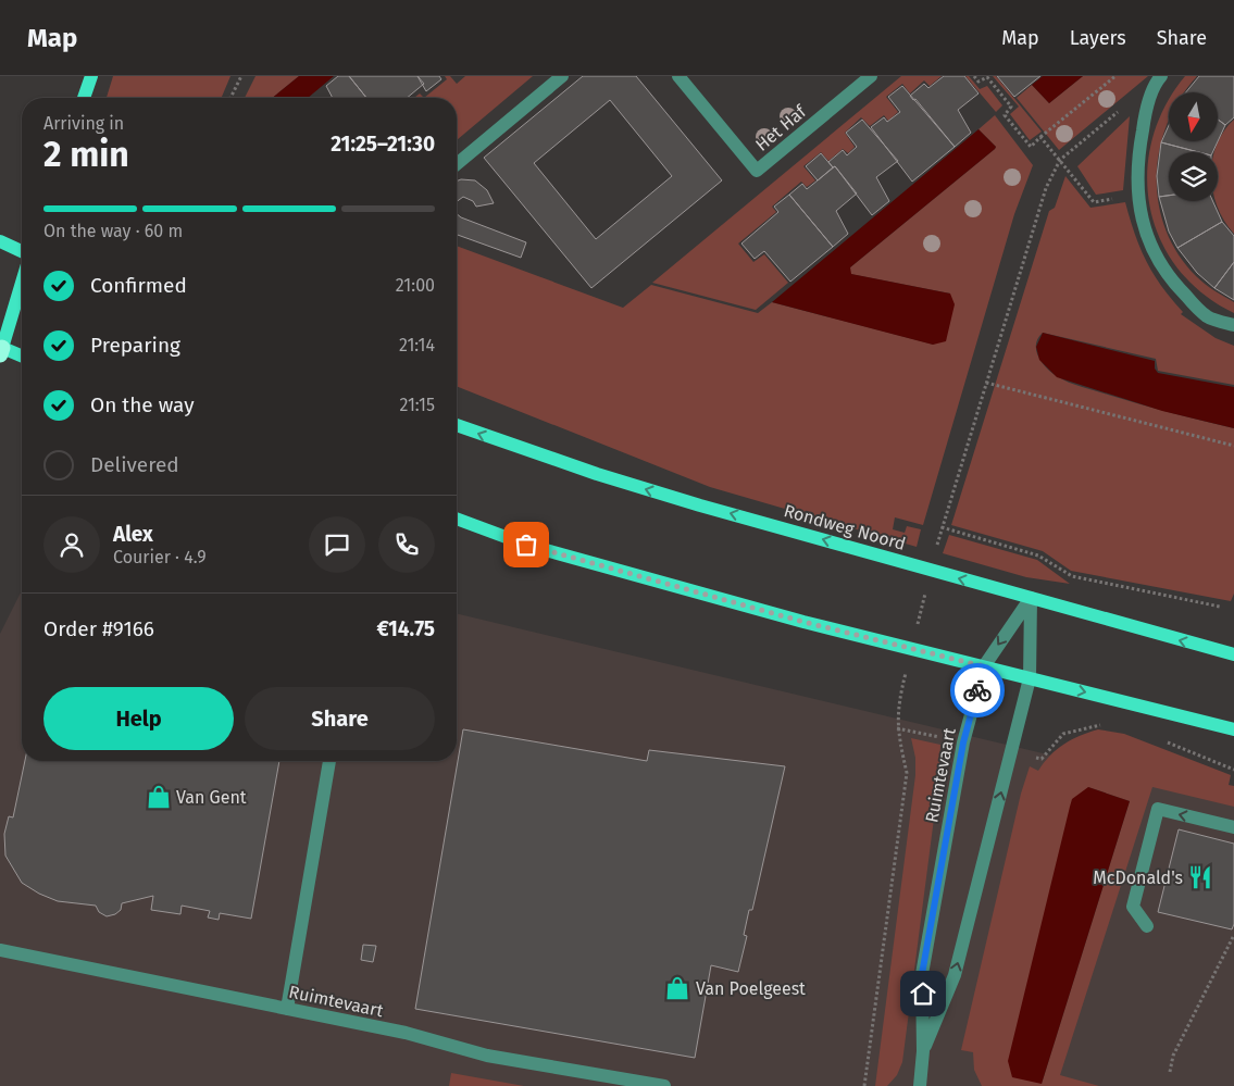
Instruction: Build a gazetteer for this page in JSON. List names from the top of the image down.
{
  "streets": {
    "main road": ["Rondweg Noord"],
    "street": ["Het Haf", "Ruimtevaart"]
  },
  "crossings": [
    ["Rondweg Noord", "Ruimtevaart"]
  ],
  "places": {
    "shop": ["Van Gent", "Van Poelgeest"],
    "restaurant": ["McDonald's"]
  },
  "north": "bottom",
  "page": {
    "header": "Map",
    "nav": ["Map", "Layers", "Share"],
    "heading": ["2 min", "Arriving in", "21:25–21:30"],
    "panel": [
      "Alex",
      "Courier · 4.9",
      "Order #9166",
      "€14.75"
    ],
    "bar": "On the way · 60 m",
    "list": [
      ["Confirmed", "21:00"],
      ["Preparing", "21:14"],
      ["On the way", "21:15"],
      "Delivered"
    ],
    "buttons": ["Help", "Share"]
  }
}
